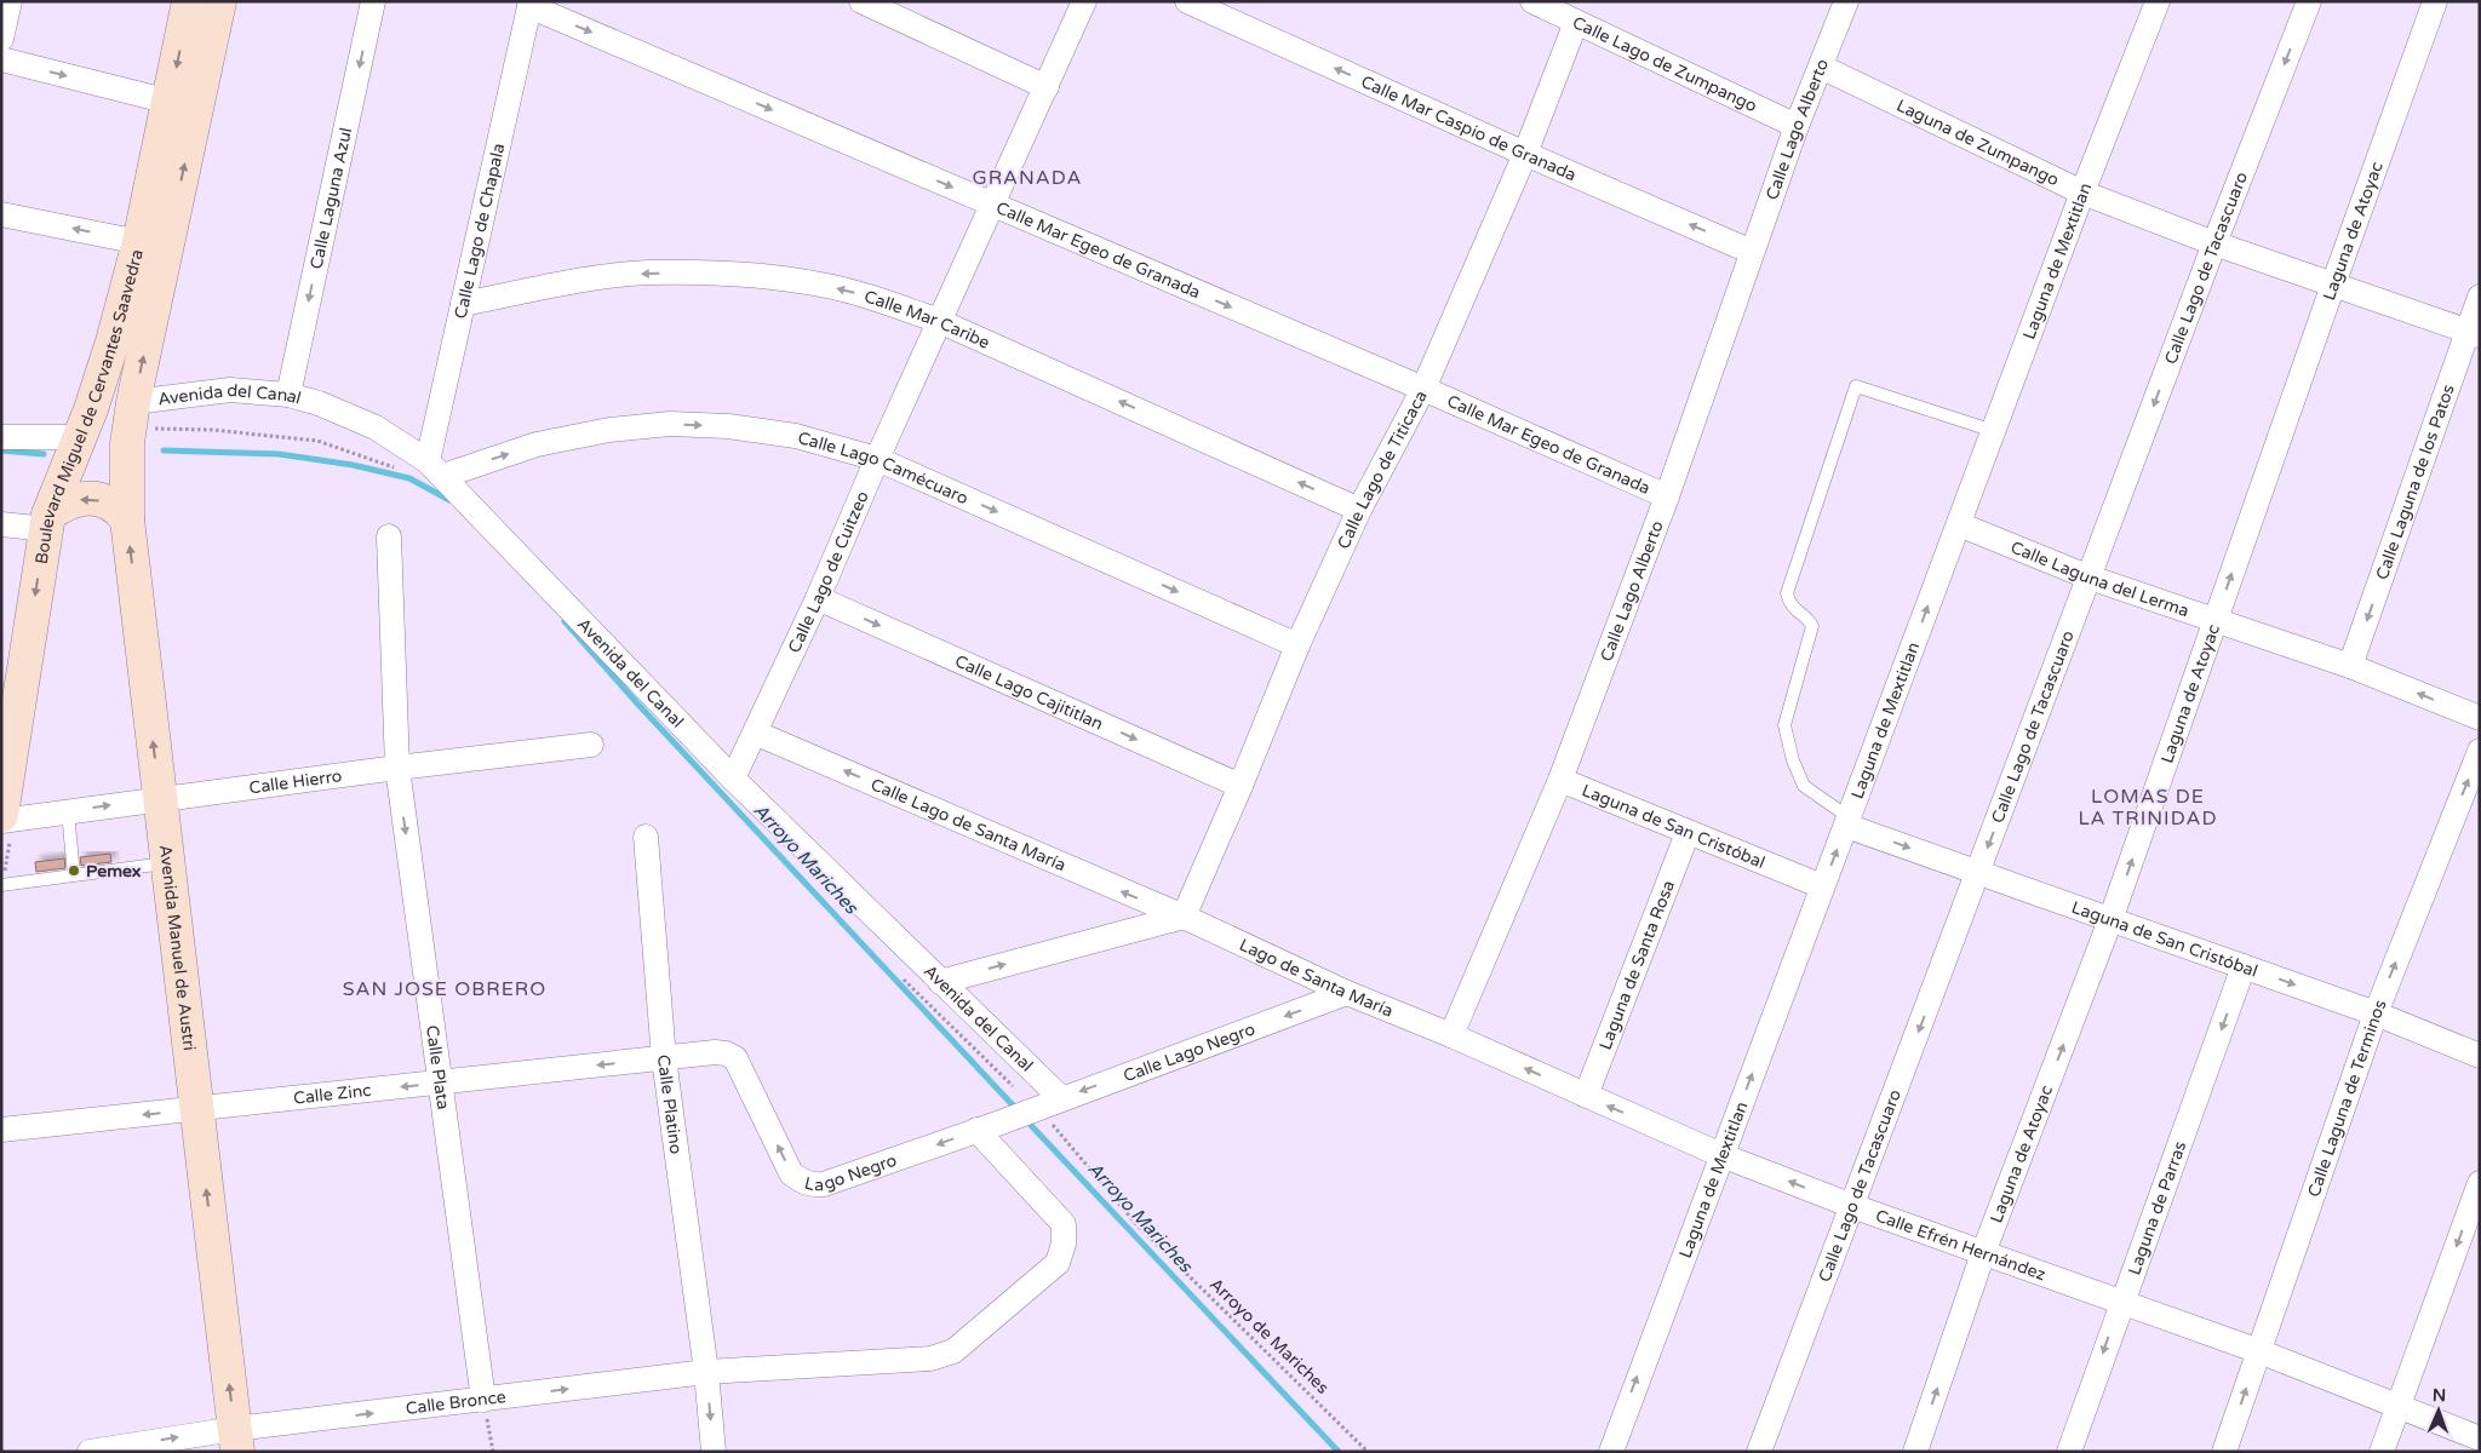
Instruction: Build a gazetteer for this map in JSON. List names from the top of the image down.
{
  "streets": {
    "main road": ["Boulevard Miguel de Cervantes Saavedra", "Avenida Manuel de Austri"],
    "street": [
      "Calle Lago de Zumpango",
      "Calle Mar Caspio de Granada",
      "Calle Lago Alberto",
      "Laguna de Zumpango",
      "Calle Laguna Azul",
      "Laguna de Atoyac",
      "Calle Lago de Chapala",
      "Calle Mar Egeo de Granada",
      "Laguna de Mextitlan",
      "Calle Lago de Tacascuaro",
      "Calle Mar Caribe",
      "Avenida del Canal",
      "Calle Lago Camécuaro",
      "Calle Lago de Titicaca",
      "Calle Laguna de los Patos",
      "Calle Lago de Cuitzeo",
      "Calle Laguna del Lerma",
      "Calle Lago Cajititlan",
      "Calle Hierro",
      "Calle Lago de Santa María",
      "Laguna de San Cristóbal",
      "Laguna de Santa Rosa",
      "Lago de Santa María",
      "Calle Lago Negro",
      "Calle Plata",
      "Calle Zinc",
      "Calle Laguna de Terminos",
      "Calle Platino",
      "Lago Negro",
      "Laguna de Parras",
      "Calle Efrén Hernández",
      "Calle Bronce"
    ],
    "path": ["Arroyo de Mariches"]
  },
  "crossings": [
    ["Calle Lago de Zumpango", "Calle Lago Alberto"],
    ["Calle Lago de Zumpango", "Calle Lago de Titicaca"],
    ["Calle Mar Caspio de Granada", "Calle Lago Alberto"],
    ["Calle Mar Caspio de Granada", "Calle Lago de Titicaca"],
    ["Calle Lago Alberto", "Laguna de Zumpango"],
    ["Calle Lago Alberto", "Calle Mar Egeo de Granada"],
    ["Calle Lago Alberto", "Laguna de San Cristóbal"],
    ["Calle Lago Alberto", "Lago de Santa María"],
    ["Calle Lago Alberto", "Calle Efrén Hernández"],
    ["Laguna de Zumpango", "Laguna de Atoyac"],
    ["Laguna de Zumpango", "Laguna de Mextitlan"],
    ["Laguna de Zumpango", "Calle Lago de Tacascuaro"],
    ["Laguna de Zumpango", "Calle Laguna de los Patos"],
    ["Calle Laguna Azul", "Avenida del Canal"],
    ["Laguna de Atoyac", "Calle Laguna del Lerma"],
    ["Laguna de Atoyac", "Laguna de San Cristóbal"],
    ["Laguna de Atoyac", "Calle Efrén Hernández"],
    ["Calle Lago de Chapala", "Calle Mar Egeo de Granada"],
    ["Calle Lago de Chapala", "Calle Mar Caribe"],
    ["Calle Lago de Chapala", "Avenida del Canal"],
    ["Calle Lago de Chapala", "Calle Lago Camécuaro"],
    ["Calle Mar Egeo de Granada", "Calle Lago de Titicaca"],
    ["Calle Mar Egeo de Granada", "Calle Lago de Cuitzeo"],
    ["Laguna de Mextitlan", "Calle Laguna del Lerma"],
    ["Laguna de Mextitlan", "Laguna de San Cristóbal"],
    ["Laguna de Mextitlan", "Calle Efrén Hernández"],
    ["Calle Lago de Tacascuaro", "Calle Laguna del Lerma"],
    ["Calle Lago de Tacascuaro", "Laguna de San Cristóbal"],
    ["Calle Lago de Tacascuaro", "Calle Efrén Hernández"],
    ["Calle Mar Caribe", "Calle Lago de Titicaca"],
    ["Calle Mar Caribe", "Calle Lago de Cuitzeo"],
    ["Avenida del Canal", "Boulevard Miguel de Cervantes Saavedra"],
    ["Avenida del Canal", "Calle Lago Camécuaro"],
    ["Avenida del Canal", "Calle Lago de Cuitzeo"],
    ["Avenida del Canal", "Avenida Manuel de Austri"],
    ["Avenida del Canal", "Calle Lago Negro"],
    ["Boulevard Miguel de Cervantes Saavedra", "Calle Hierro"],
    ["Boulevard Miguel de Cervantes Saavedra", "Avenida Manuel de Austri"],
    ["Calle Lago Camécuaro", "Calle Lago de Titicaca"],
    ["Calle Lago Camécuaro", "Calle Lago de Cuitzeo"],
    ["Calle Lago de Titicaca", "Calle Lago Cajititlan"],
    ["Calle Lago de Titicaca", "Calle Lago de Santa María"],
    ["Calle Lago de Titicaca", "Lago de Santa María"],
    ["Calle Laguna de los Patos", "Calle Laguna del Lerma"],
    ["Calle Lago de Cuitzeo", "Calle Lago Cajititlan"],
    ["Calle Lago de Cuitzeo", "Calle Lago de Santa María"],
    ["Calle Hierro", "Avenida Manuel de Austri"],
    ["Calle Hierro", "Calle Plata"],
    ["Calle Lago de Santa María", "Lago de Santa María"],
    ["Laguna de San Cristóbal", "Laguna de Santa Rosa"],
    ["Laguna de San Cristóbal", "Calle Laguna de Terminos"],
    ["Laguna de San Cristóbal", "Laguna de Parras"],
    ["Avenida Manuel de Austri", "Calle Zinc"],
    ["Avenida Manuel de Austri", "Calle Bronce"],
    ["Laguna de Santa Rosa", "Calle Efrén Hernández"],
    ["Lago de Santa María", "Calle Lago Negro"],
    ["Lago de Santa María", "Calle Efrén Hernández"],
    ["Calle Lago Negro", "Lago Negro"],
    ["Calle Lago Negro", "Arroyo de Mariches"],
    ["Calle Plata", "Calle Zinc"],
    ["Calle Plata", "Calle Bronce"],
    ["Calle Zinc", "Calle Platino"],
    ["Calle Zinc", "Lago Negro"],
    ["Calle Laguna de Terminos", "Calle Efrén Hernández"],
    ["Calle Platino", "Lago Negro"],
    ["Calle Platino", "Calle Bronce"],
    ["Lago Negro", "Arroyo de Mariches"],
    ["Lago Negro", "Calle Bronce"],
    ["Laguna de Parras", "Calle Efrén Hernández"]
  ],
  "one_way": [
    "Calle Mar Caspio de Granada",
    "Calle Laguna Azul",
    "Laguna de Atoyac",
    "Calle Mar Egeo de Granada",
    "Laguna de Mextitlan",
    "Calle Lago de Tacascuaro",
    "Calle Mar Caribe",
    "Calle Lago Camécuaro",
    "Calle Laguna de los Patos",
    "Calle Lago Cajititlan",
    "Calle Lago de Santa María",
    "Avenida Manuel de Austri",
    "Calle Plata",
    "Calle Zinc",
    "Calle Laguna de Terminos",
    "Lago Negro",
    "Laguna de Parras",
    "Calle Efrén Hernández",
    "Calle Bronce"
  ],
  "districts": ["GRANADA", "LOMAS DE LA TRINIDAD", "SAN JOSE OBRERO"],
  "water": ["Arroyo Mariches"],
  "places": ["Pemex"],
  "north": "top"
}
